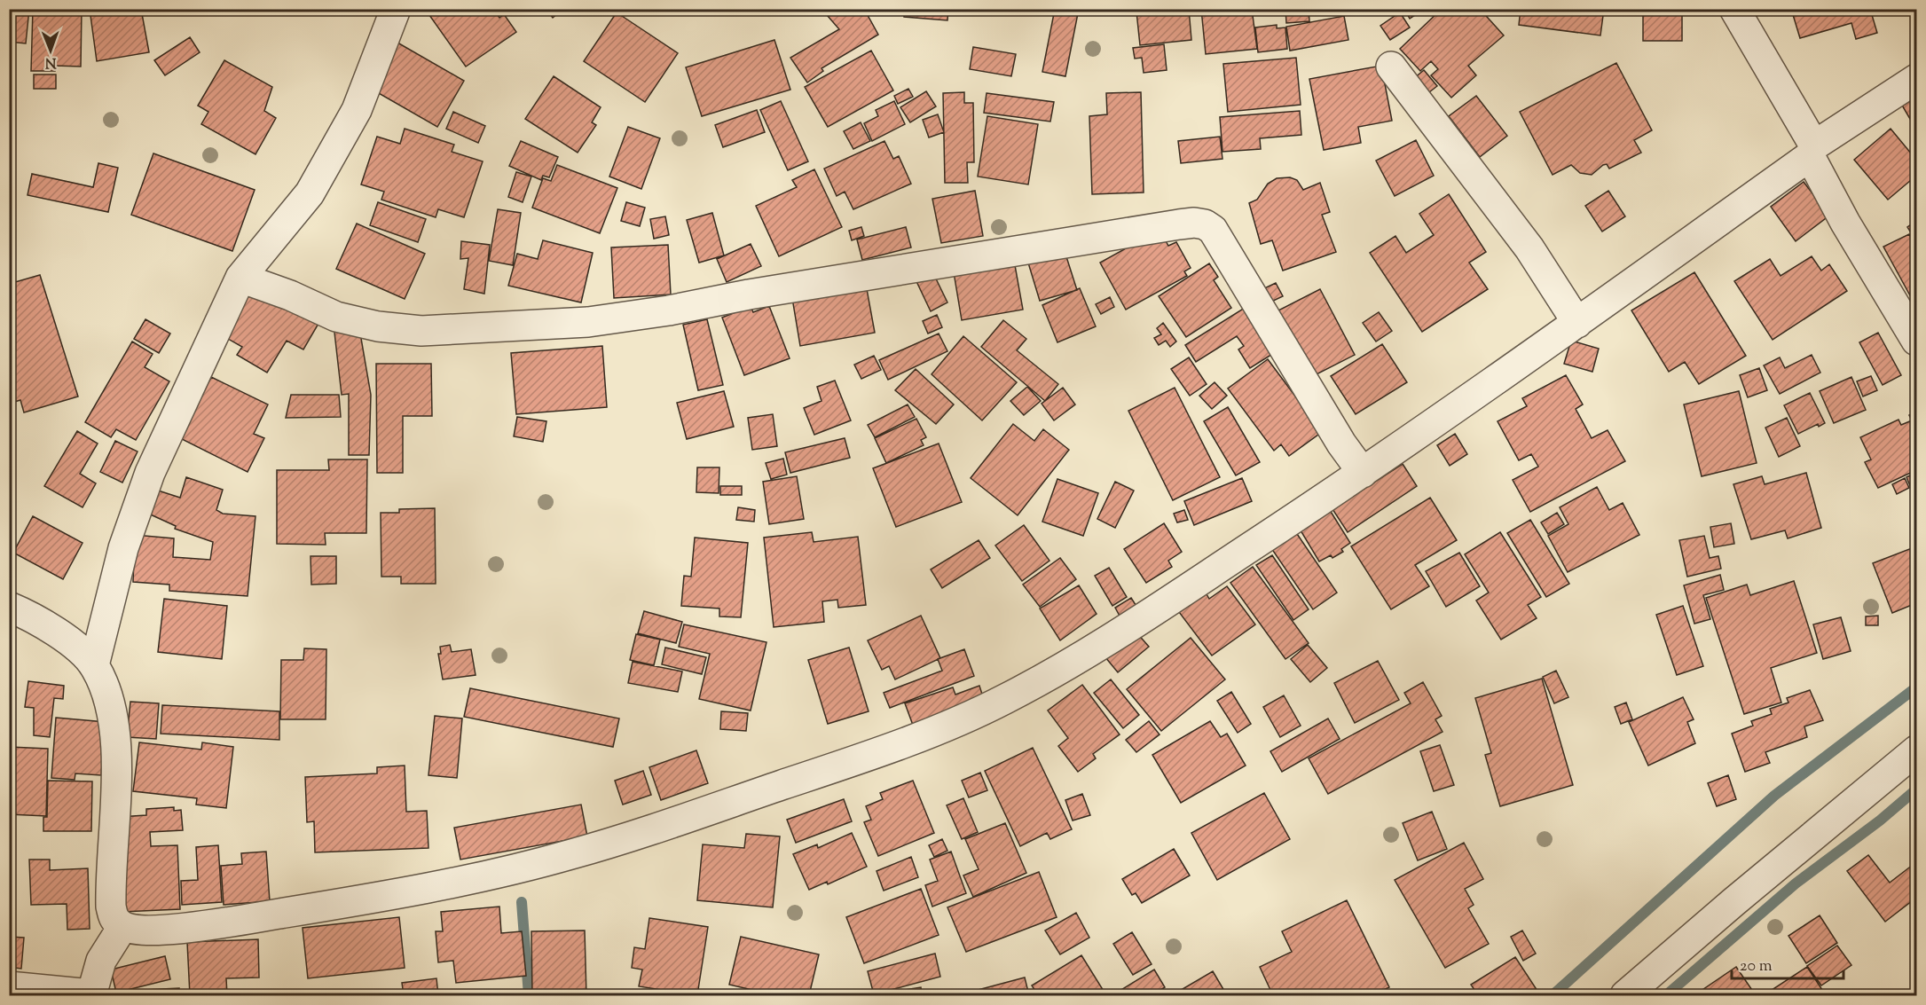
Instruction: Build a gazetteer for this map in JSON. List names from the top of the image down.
{
  "scale_bar": "20 m",
  "north": "bottom"
}
